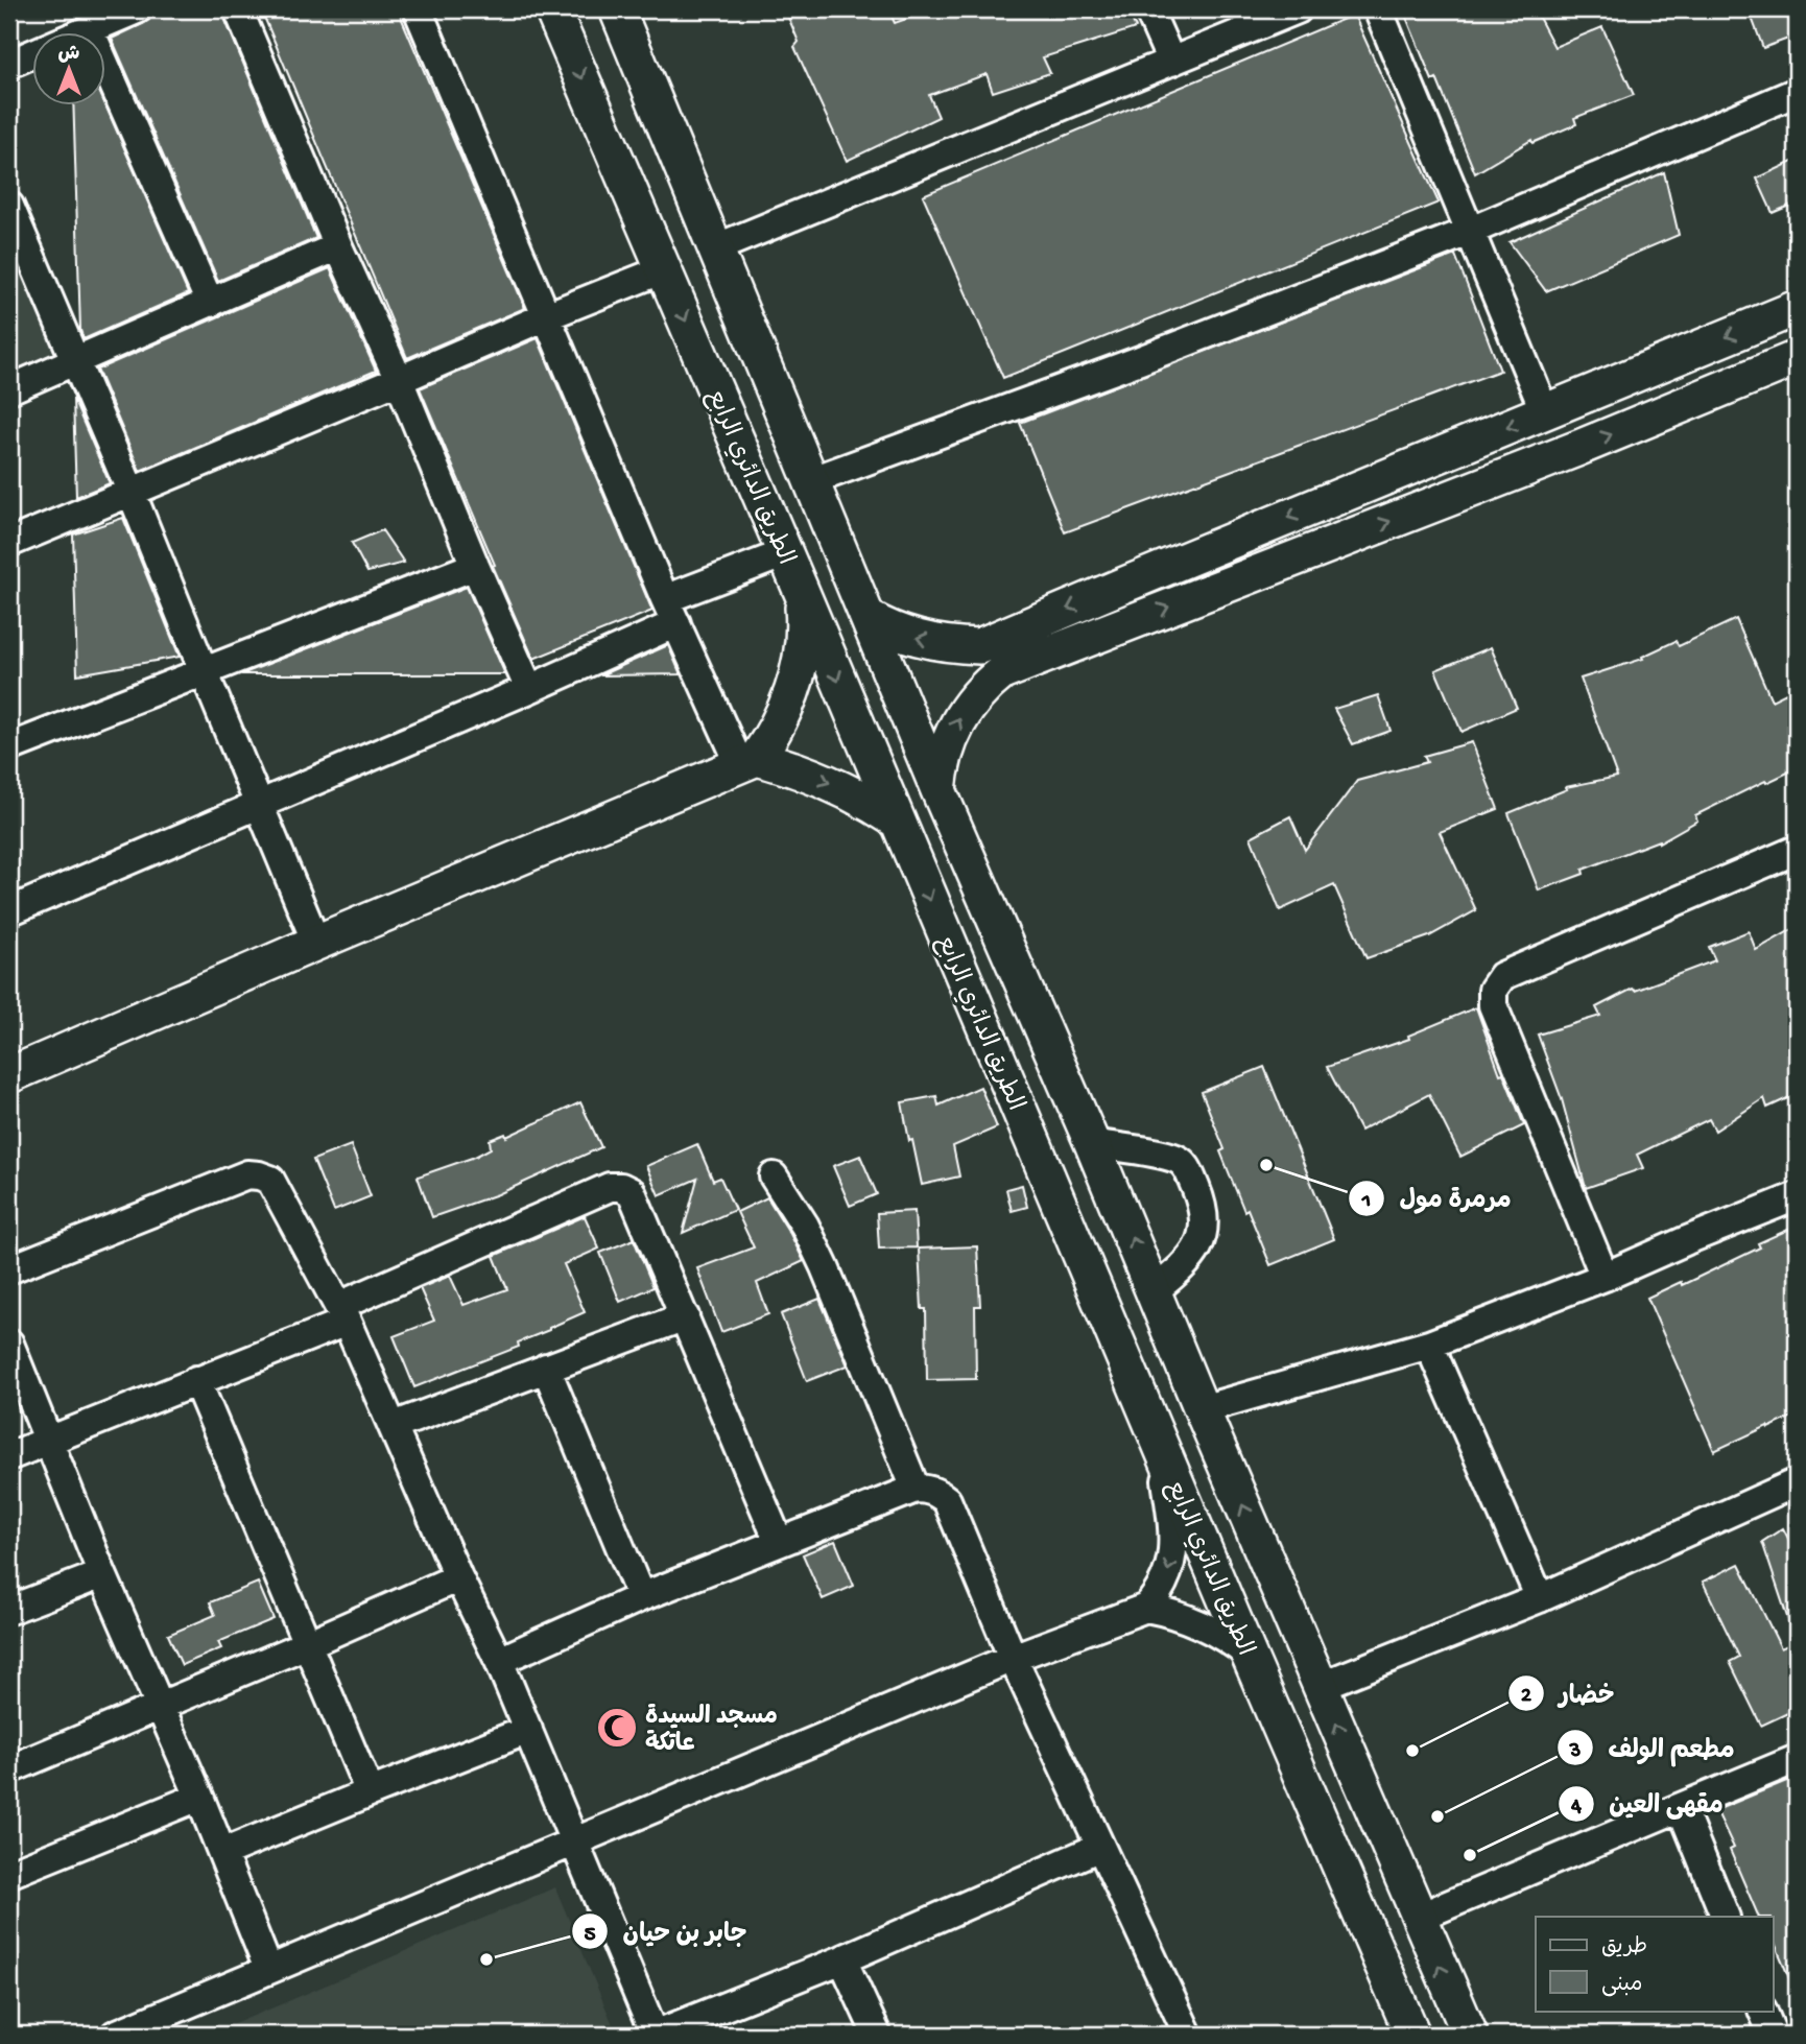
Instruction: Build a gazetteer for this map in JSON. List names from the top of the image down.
{
  "streets": {
    "main road": ["الطريق الدائري الرابع"]
  },
  "places": {
    "other": [
      "مرمرة مول",
      "خضار",
      "مطعم الولف",
      "مقهى العين",
      "جابر بن حيان"
    ],
    "mosque": ["مسجد السيدة عاتكة"]
  },
  "legend": ["طريق", "مبنى"],
  "north": "top"
}
